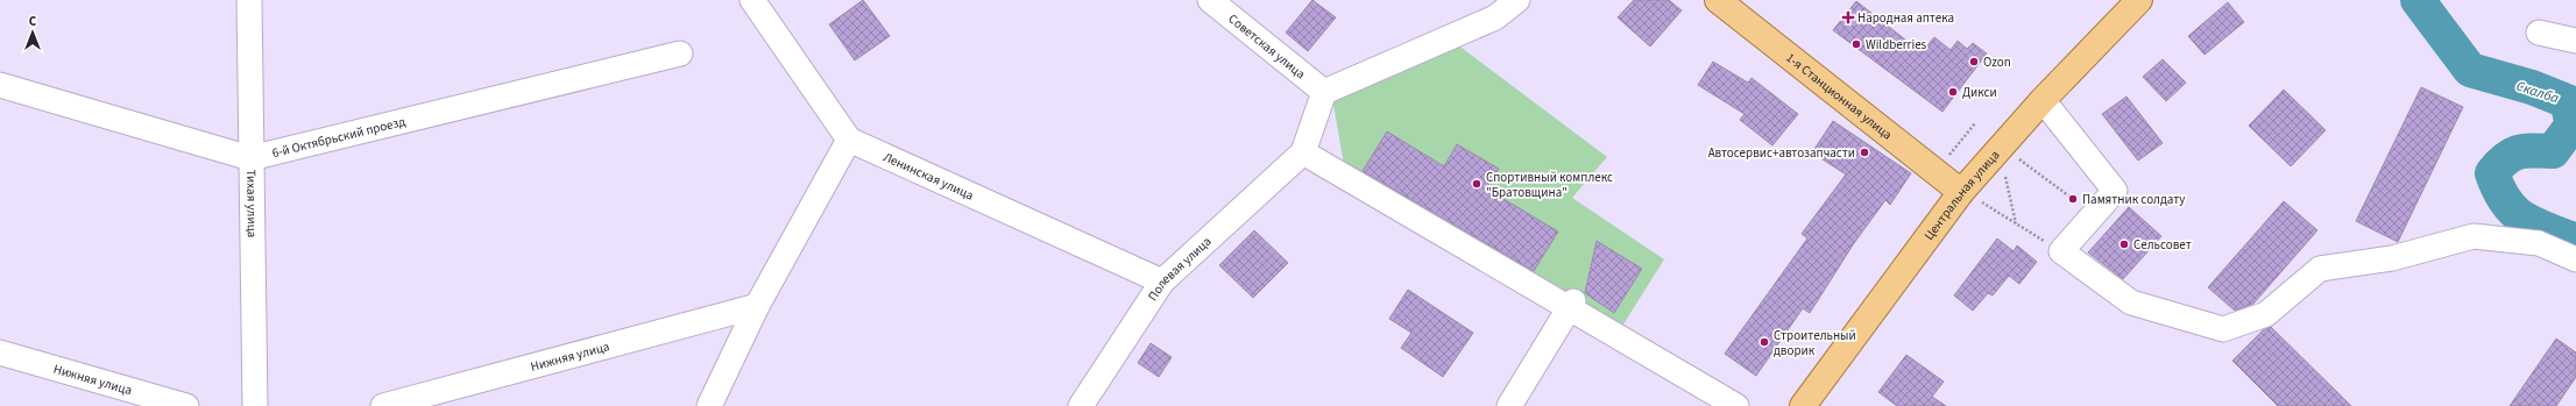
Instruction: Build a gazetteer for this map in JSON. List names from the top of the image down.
{
  "streets": {
    "main road": ["1-я Станционная улица", "Центральная улица"],
    "street": [
      "Советская улица",
      "6-й Октябрьский проезд",
      "Ленинская улица",
      "Тихая улица",
      "Полевая улица",
      "Нижняя улица"
    ]
  },
  "crossings": [
    ["1-я Станционная улица", "Центральная улица"],
    ["6-й Октябрьский проезд", "Тихая улица"],
    ["Ленинская улица", "Полевая улица"]
  ],
  "water": ["Скалба"],
  "places": {
    "health": ["Народная аптека"],
    "other": [
      "Wildberries",
      "Ozon",
      "Дикси",
      "Автосервис+автозапчасти",
      "Спортивный комплекс \"Братовщина\"",
      "Памятник солдату",
      "Сельсовет",
      "Строительный дворик"
    ]
  },
  "north": "top"
}
